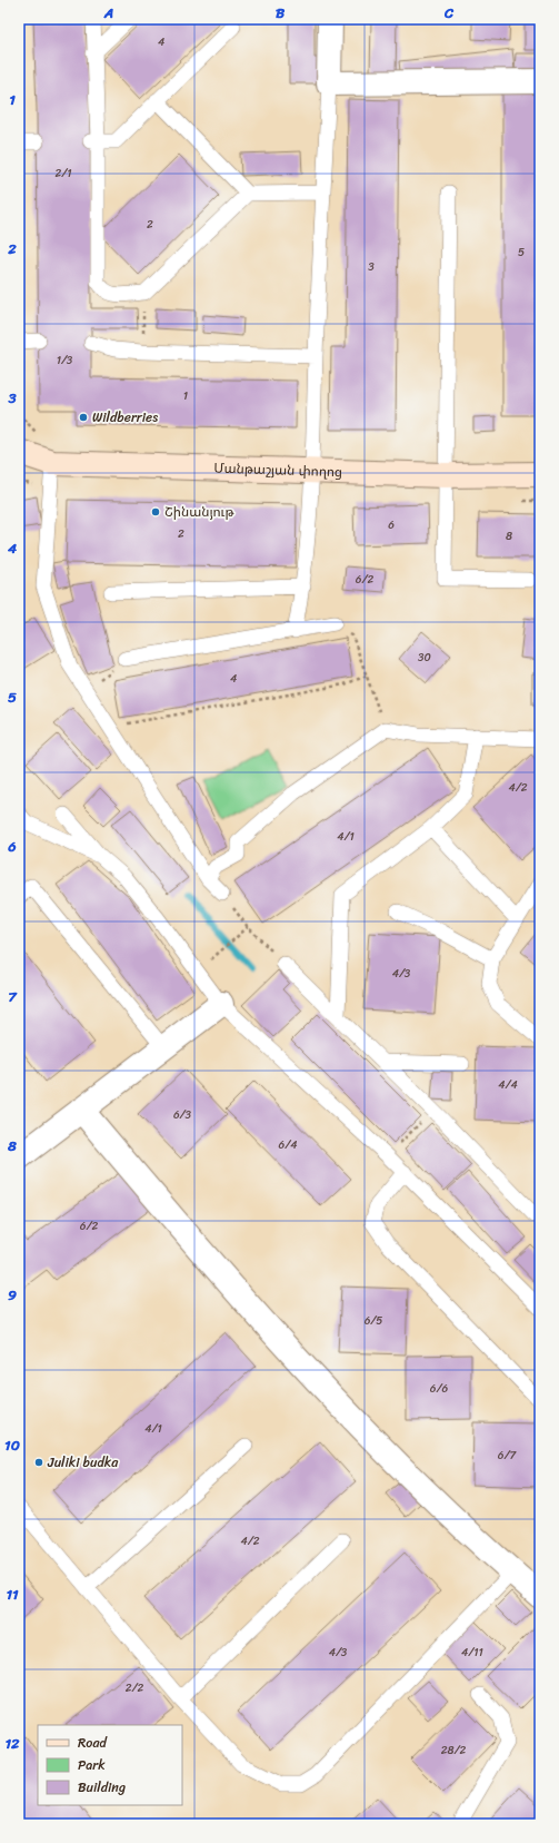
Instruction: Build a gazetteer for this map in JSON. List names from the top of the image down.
{
  "streets": {
    "street": ["Մանթաշյան փողոց"]
  },
  "places": ["Wildberries", "Շինանյութ", "Juliki budka"],
  "house_numbers": [
    "4",
    "2/1",
    "2",
    "5",
    "3",
    "1/3",
    "1",
    "6",
    "2",
    "8",
    "6/2",
    "30",
    "4",
    "4/2",
    "4/1",
    "4/3",
    "4/4",
    "6/3",
    "6/4",
    "6/2",
    "6/5",
    "6/6",
    "4/1",
    "6/7",
    "4/2",
    "4/3",
    "4/11",
    "2/2",
    "28/2"
  ],
  "legend": ["Road", "Park", "Building"],
  "grid": {
    "columns": ["A", "B", "C"],
    "rows": [
      "1",
      "2",
      "3",
      "4",
      "5",
      "6",
      "7",
      "8",
      "9",
      "10",
      "11",
      "12"
    ]
  }
}
